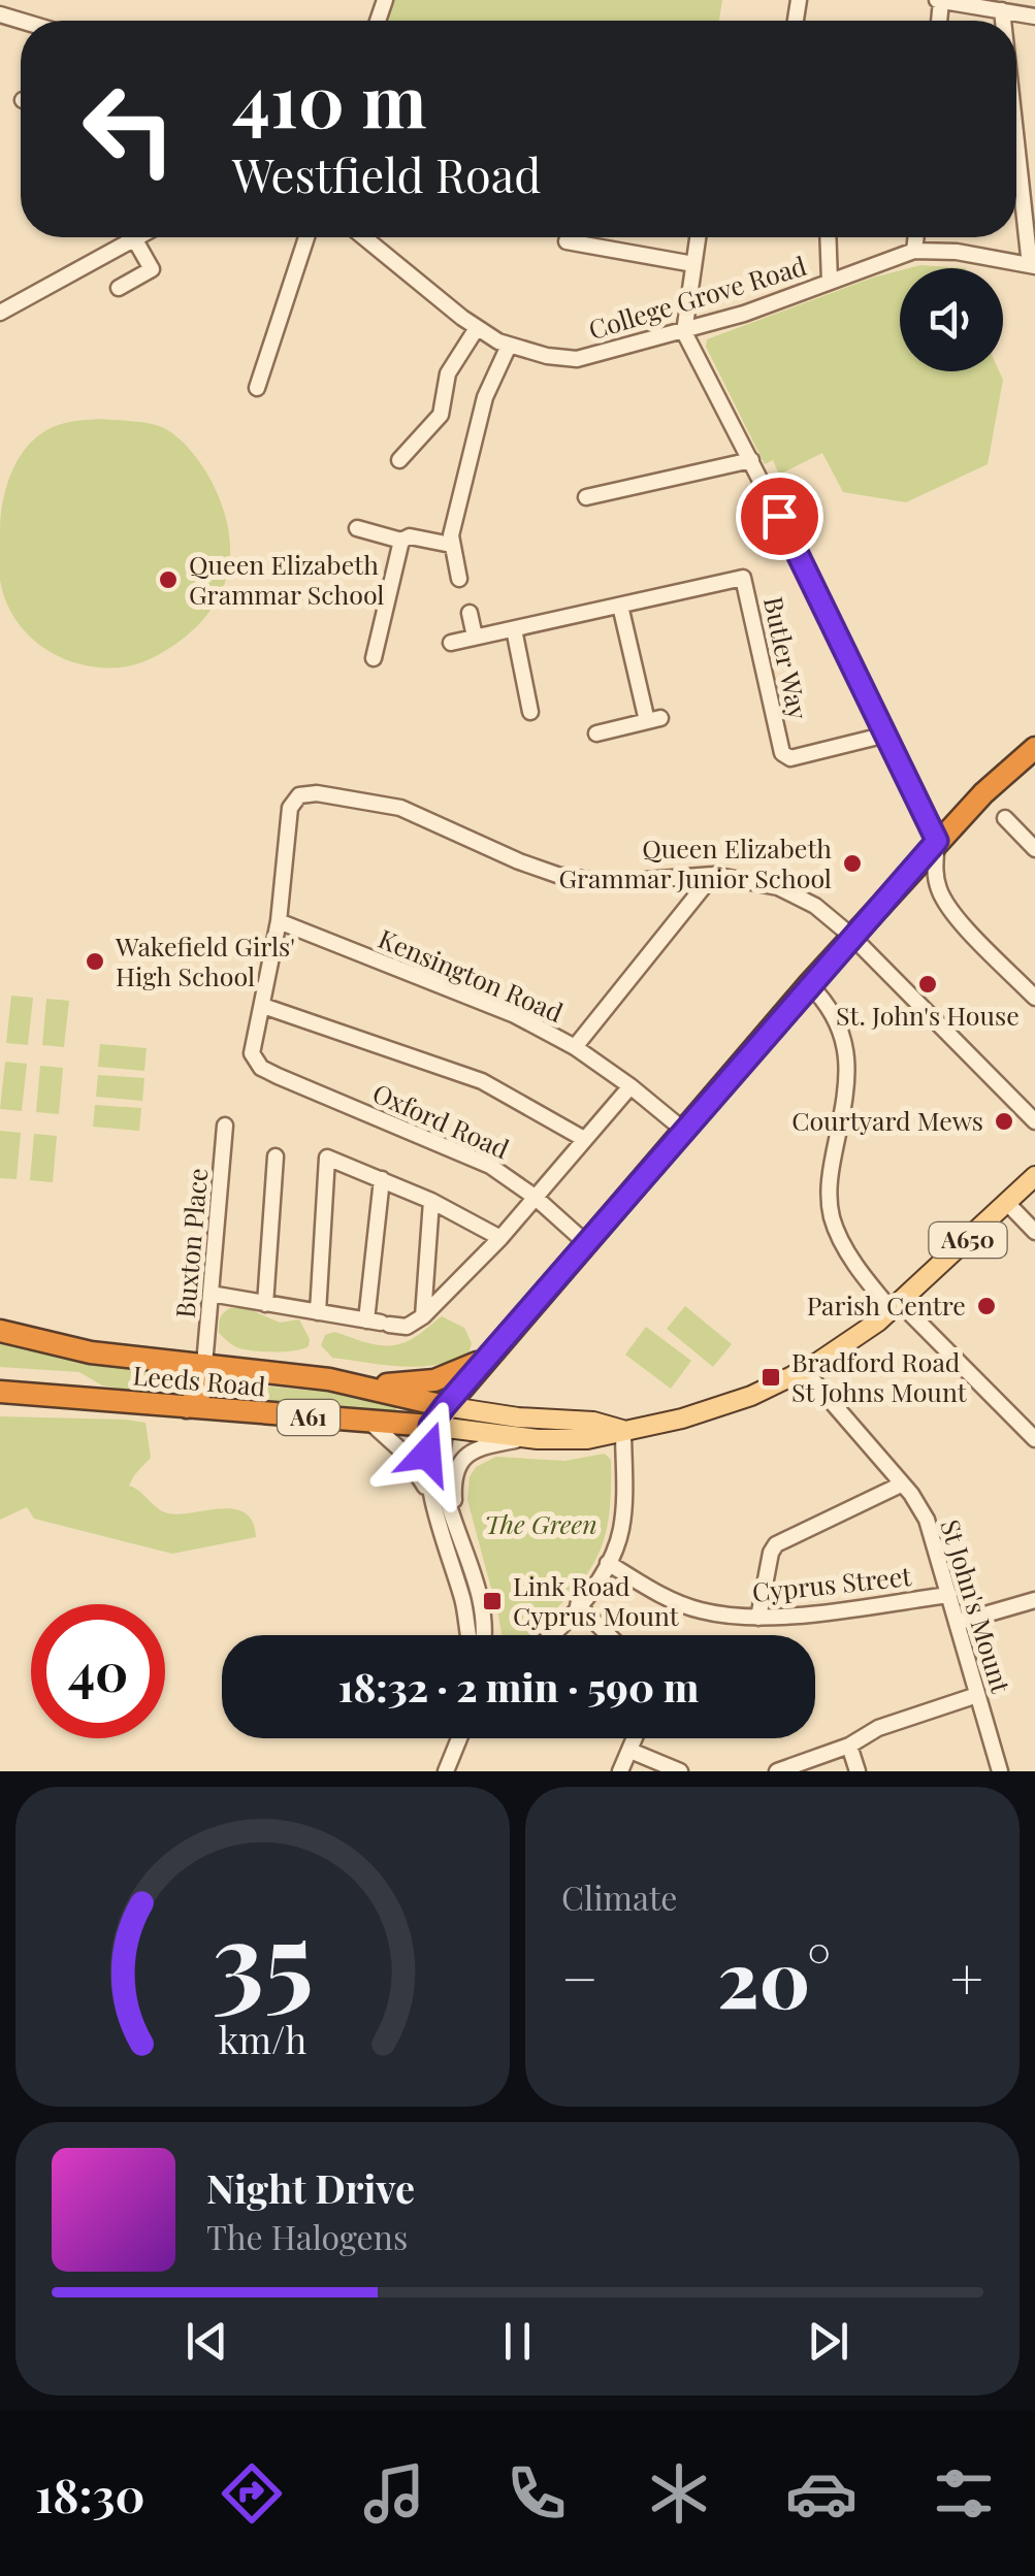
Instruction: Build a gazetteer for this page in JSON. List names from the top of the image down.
{
  "streets": {
    "highway": ["Leeds Road", "A61"],
    "main road": ["A650"],
    "street": [
      "College Grove Road",
      "Butler Way",
      "Kensington Road",
      "Oxford Road",
      "Buxton Place",
      "Cyprus Street",
      "St John's Mount"
    ]
  },
  "crossings": [
    ["A650", "Leeds Road"],
    ["A650", "St John's Mount"],
    ["Buxton Place", "Leeds Road"],
    ["Cyprus Street", "St John's Mount"]
  ],
  "parks": ["The Green"],
  "places": {
    "other": [
      "Queen Elizabeth Grammar School",
      "Queen Elizabeth Grammar Junior School",
      "Wakefield Girls' High School",
      "St. John's House",
      "Courtyard Mews",
      "Parish Centre"
    ],
    "transit": ["Bradford Road St Johns Mount", "Link Road Cyprus Mount"]
  },
  "page": {
    "turn": ["410 m", "Westfield Road"],
    "limit": "40",
    "trip": "18:32 · 2 min · 590 m",
    "tile": "Climate",
    "heat": ["−", "20°", "+"],
    "song": ["Night Drive", "The Halogens"],
    "tabs": "18:30",
    "gauge": ["35", "km/h"]
  }
}
